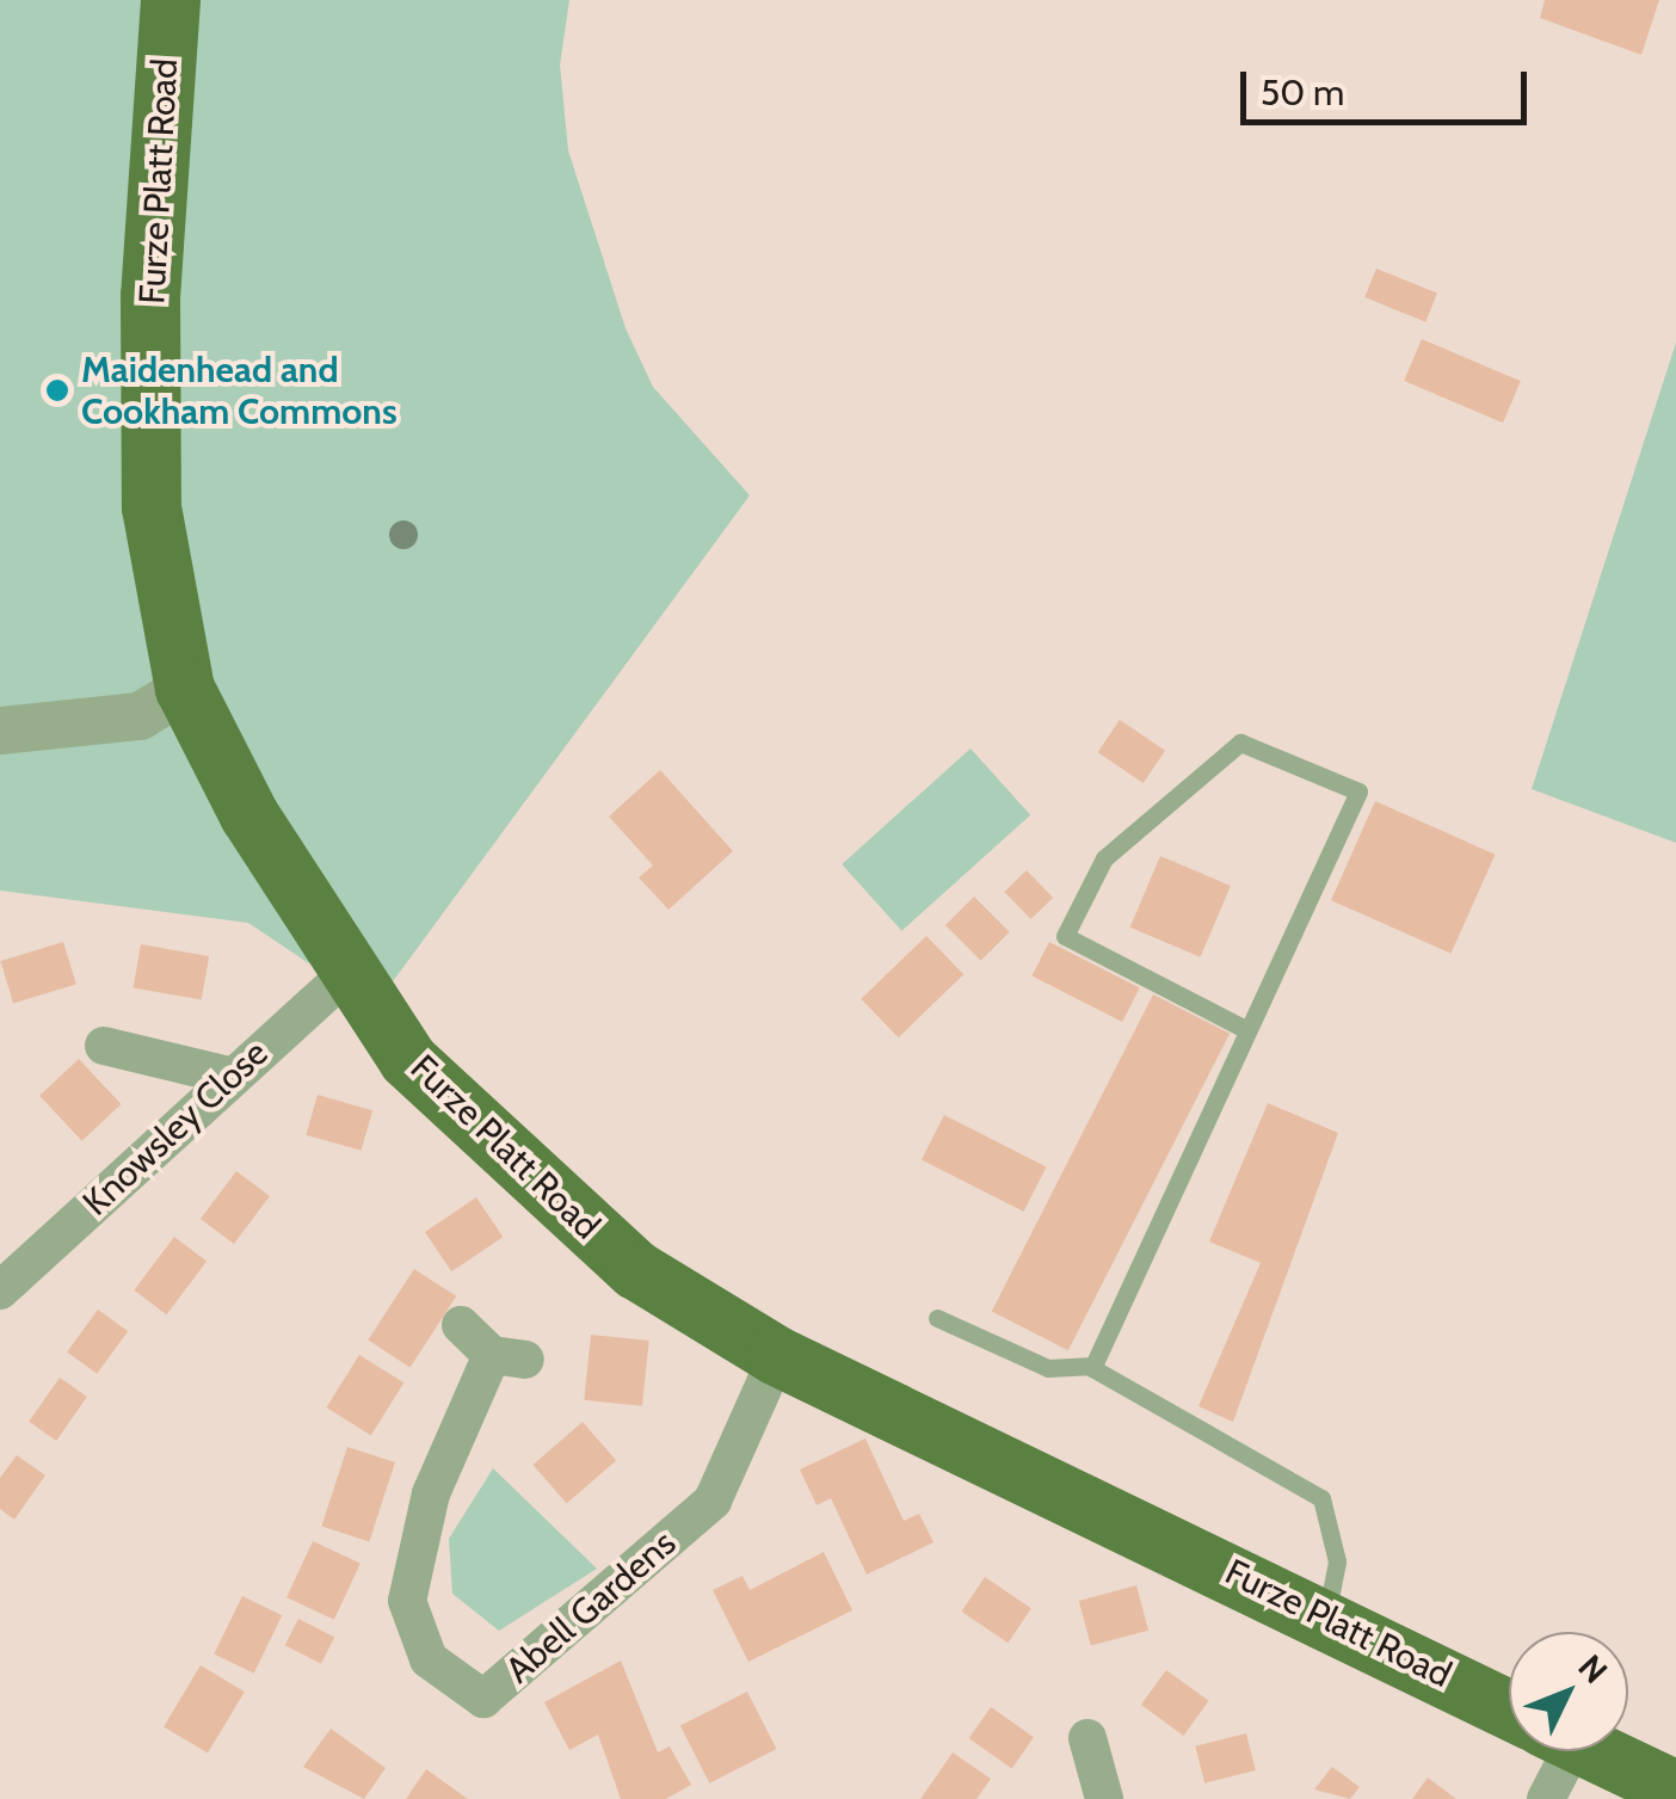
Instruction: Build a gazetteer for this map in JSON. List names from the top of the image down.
{
  "streets": {
    "main road": ["Furze Platt Road"],
    "street": ["Knowsley Close", "Abell Gardens"]
  },
  "crossings": [
    ["Furze Platt Road", "Knowsley Close"],
    ["Furze Platt Road", "Abell Gardens"]
  ],
  "places": ["Maidenhead and Cookham Commons"],
  "scale_bar": "50 m",
  "north": "top right"
}
